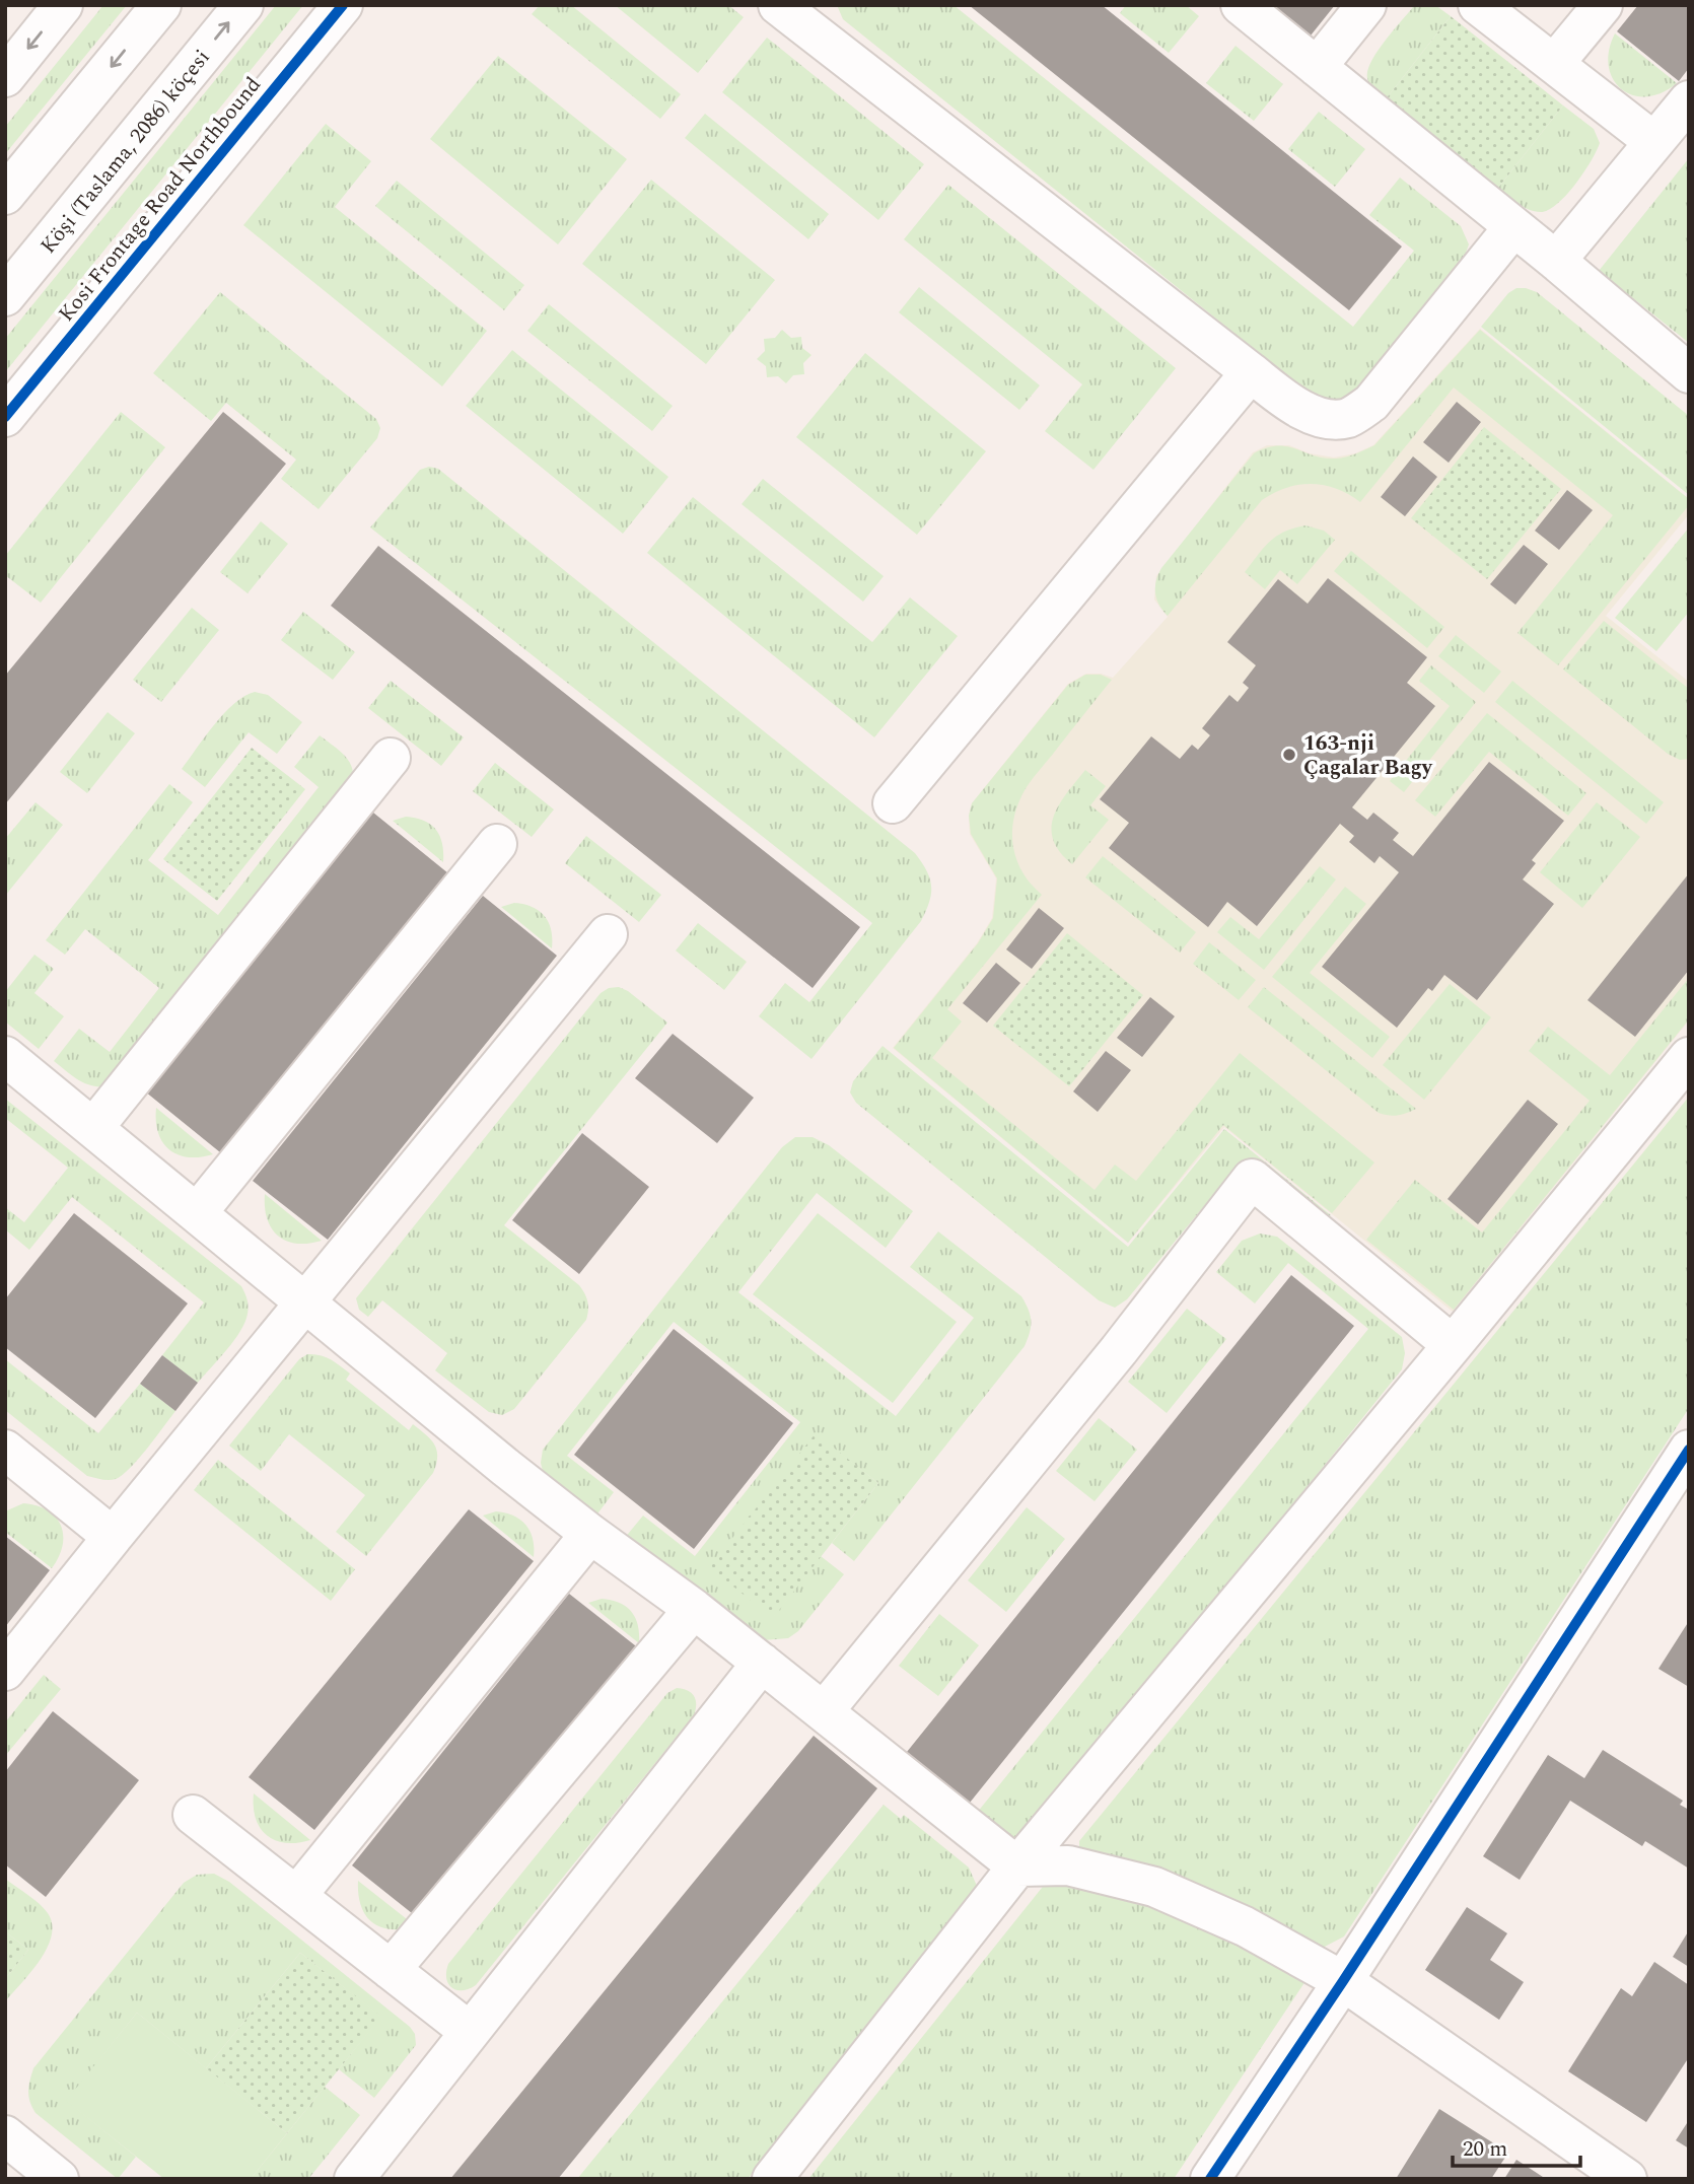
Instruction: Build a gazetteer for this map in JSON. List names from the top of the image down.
{
  "streets": {
    "street": ["Köşi (Taslama, 2086) köçesi", "Kosi Frontage Road Northbound"]
  },
  "places": ["163-nji Çagalar Bagy"],
  "scale_bar": "20 m"
}
